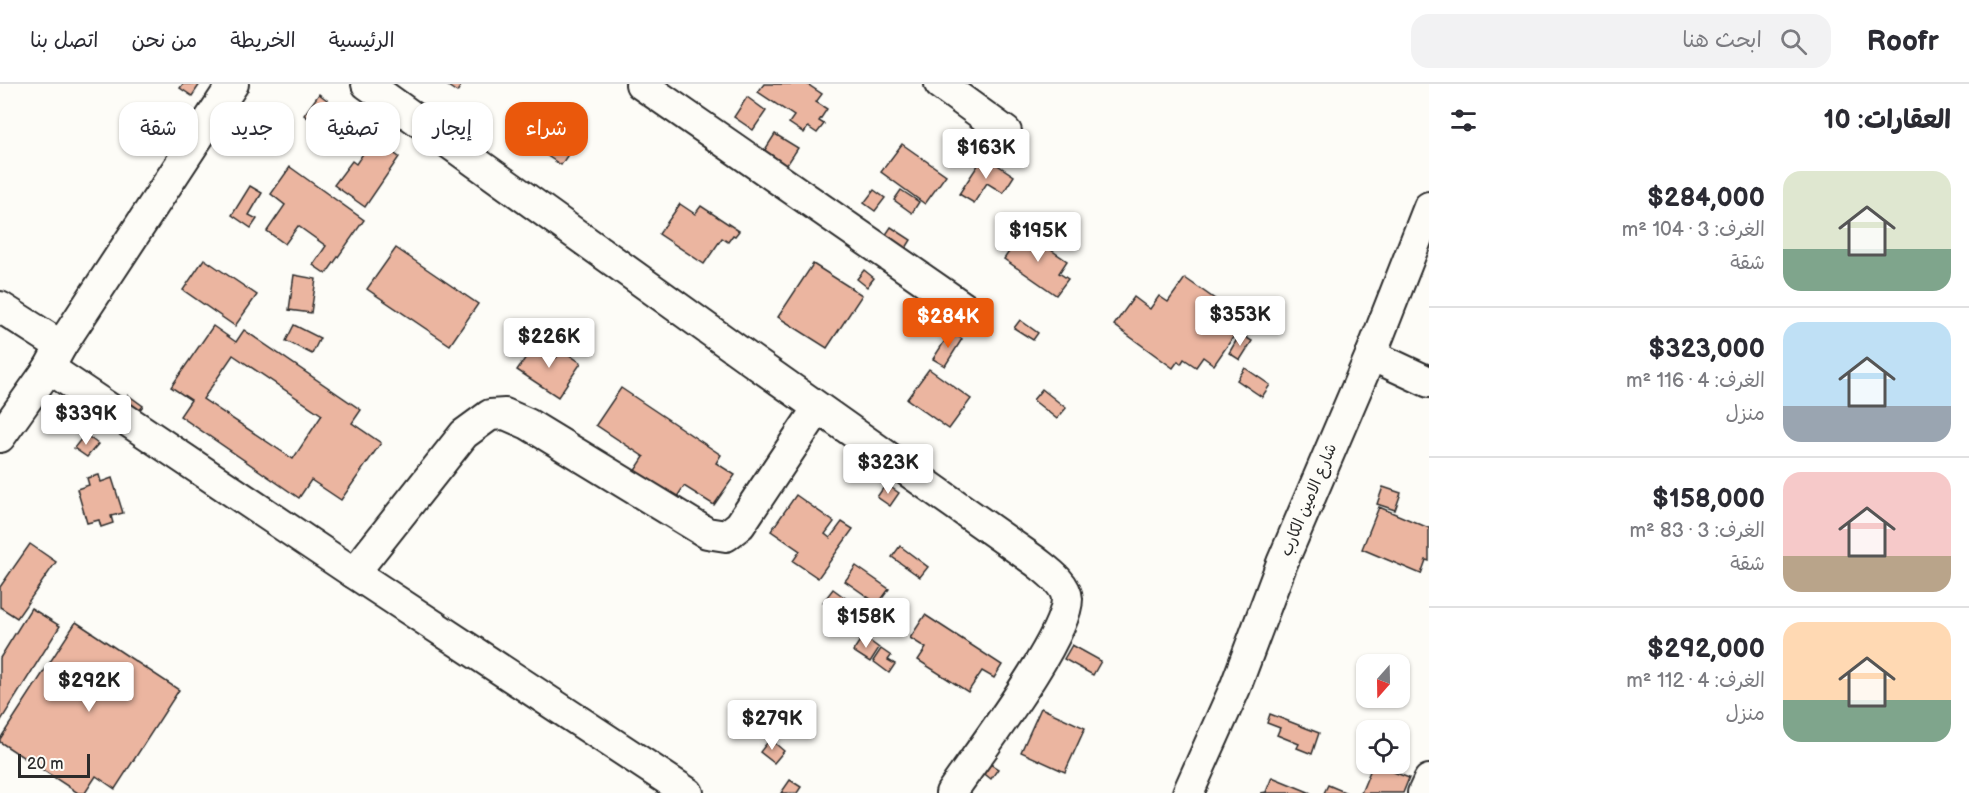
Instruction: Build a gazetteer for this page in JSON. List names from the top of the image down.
{
  "streets": {
    "street": ["شارع الامين الكارب"]
  },
  "scale_bar": "20 m",
  "north": "bottom",
  "page": {
    "header": "Roofr",
    "search": "ابحث هنا",
    "nav": [
      "الرئيسية",
      "الخريطة",
      "من نحن",
      "اتصل بنا"
    ],
    "heading": "العقارات: 10",
    "chip": [
      "شراء",
      "إيجار",
      "تصفية",
      "جديد",
      "شقة"
    ],
    "price": [
      "$163K",
      "$195K",
      "$353K",
      "$284K",
      "$226K",
      "$339K",
      "$323K",
      "$158K",
      "$292K",
      "$279K"
    ],
    "list": [
      {
        "name": "$284,000",
        "note": "الغرف: 3 · 104 m² · شقة"
      },
      {
        "name": "$323,000",
        "note": "الغرف: 4 · 116 m² · منزل"
      },
      {
        "name": "$158,000",
        "note": "الغرف: 3 · 83 m² · شقة"
      },
      {
        "name": "$292,000",
        "note": "الغرف: 4 · 112 m² · منزل"
      }
    ],
    "scale": "20 m"
  }
}
